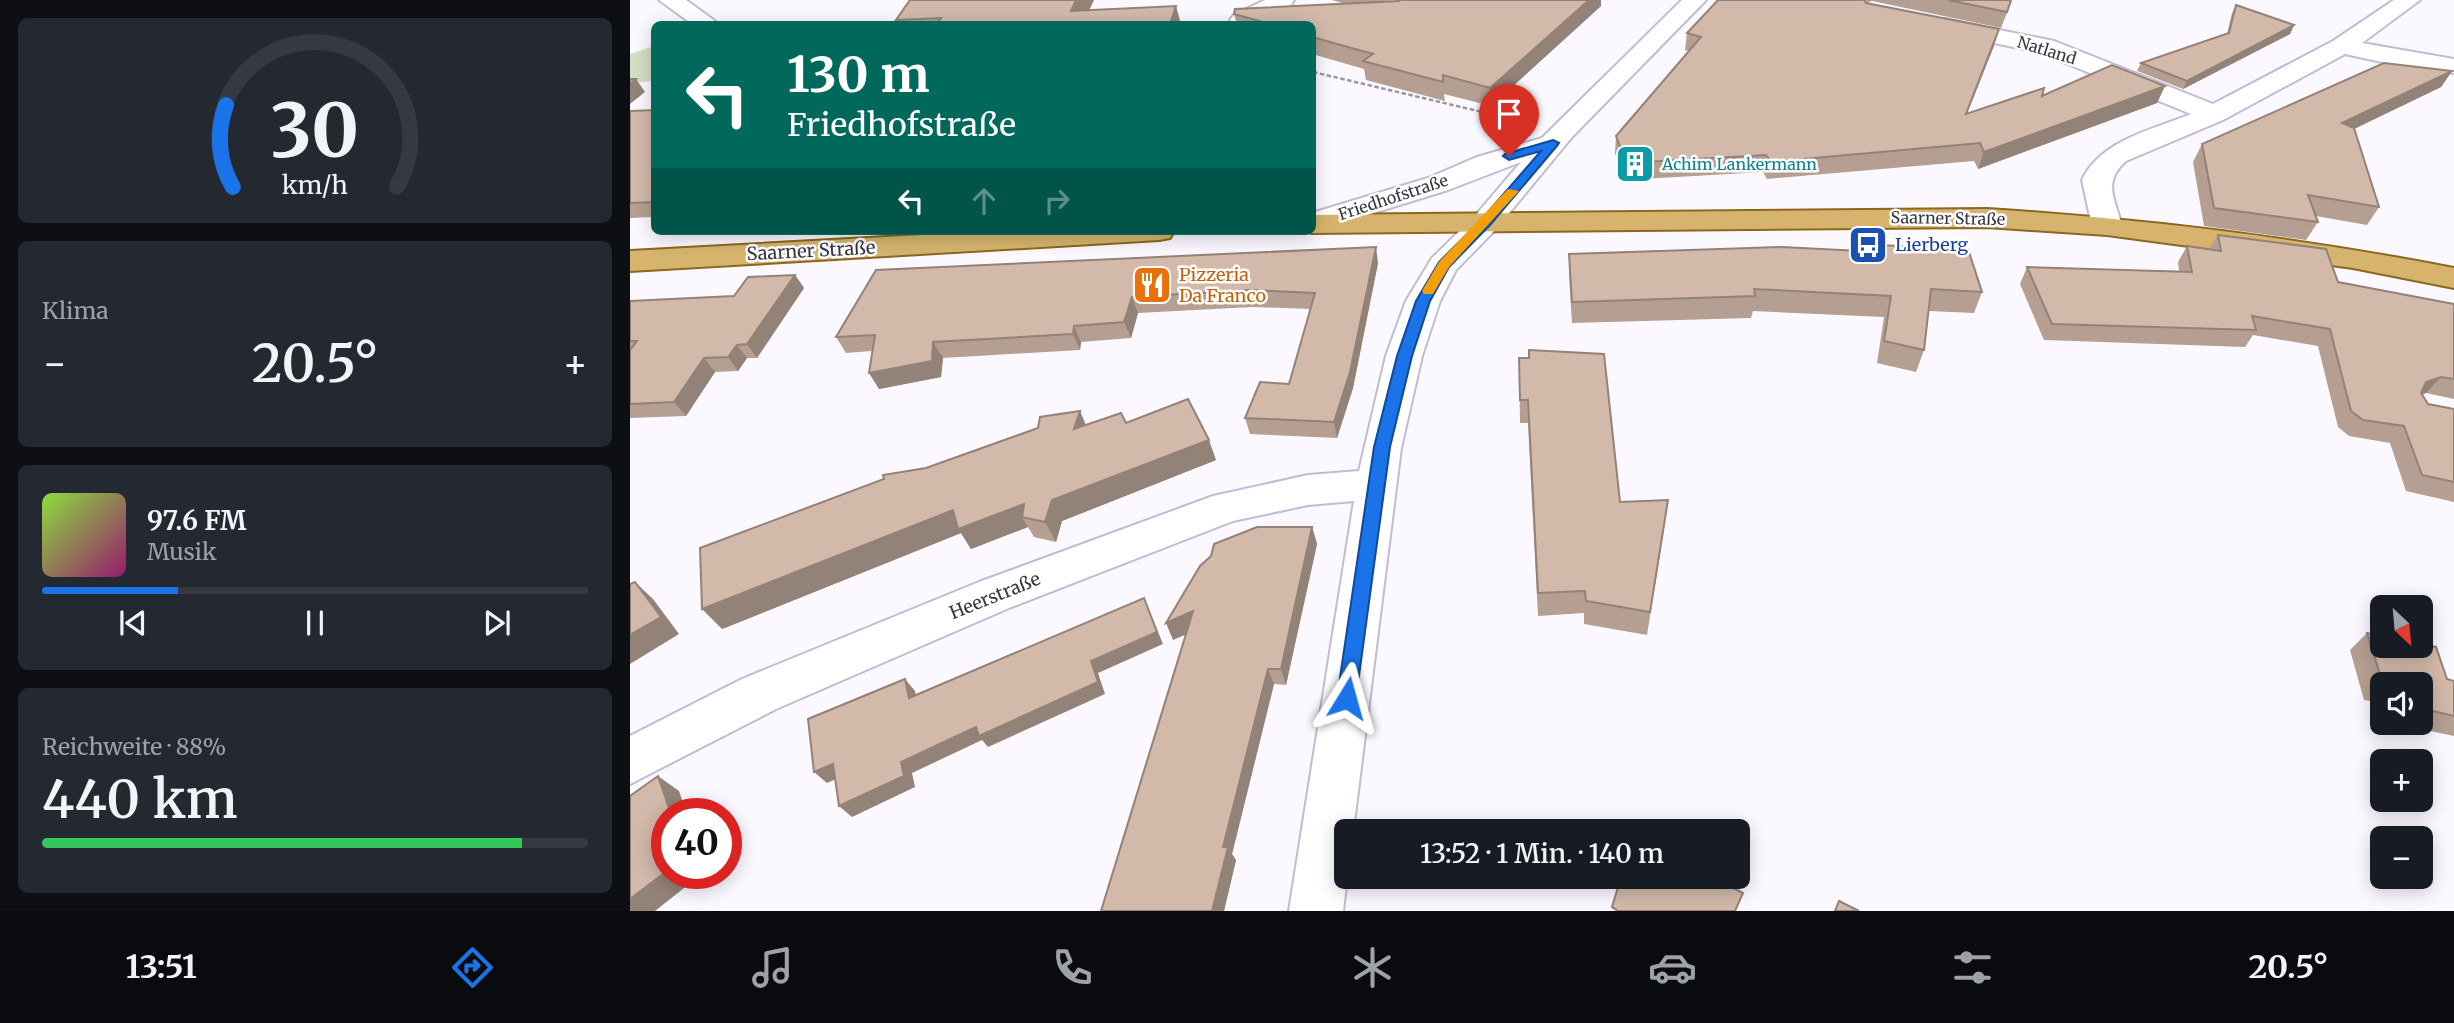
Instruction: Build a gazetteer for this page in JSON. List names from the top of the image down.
{
  "streets": {
    "main road": ["Saarner Straße"],
    "street": ["Natland", "Friedhofstraße", "Heerstraße"]
  },
  "crossings": [
    ["Friedhofstraße", "Saarner Straße"],
    ["Friedhofstraße", "Heerstraße"]
  ],
  "places": {
    "building": ["Achim Lankermann"],
    "bus stop": ["Lierberg"],
    "restaurant": ["Pizzeria Da Franco"]
  },
  "north": "bottom right",
  "page": {
    "turn": ["130 m", "Friedhofstraße"],
    "tile": [
      "Klima",
      ["Reichweite · 88%", "440 km"]
    ],
    "heat": ["−", "20.5°", "+"],
    "song": ["97.6 FM", "Musik"],
    "map_buttons": ["+", "−"],
    "limit": "40",
    "trip": "13:52 · 1 Min. · 140 m",
    "tabs": ["13:51", "20.5°"],
    "gauge": ["30", "km/h"]
  }
}
